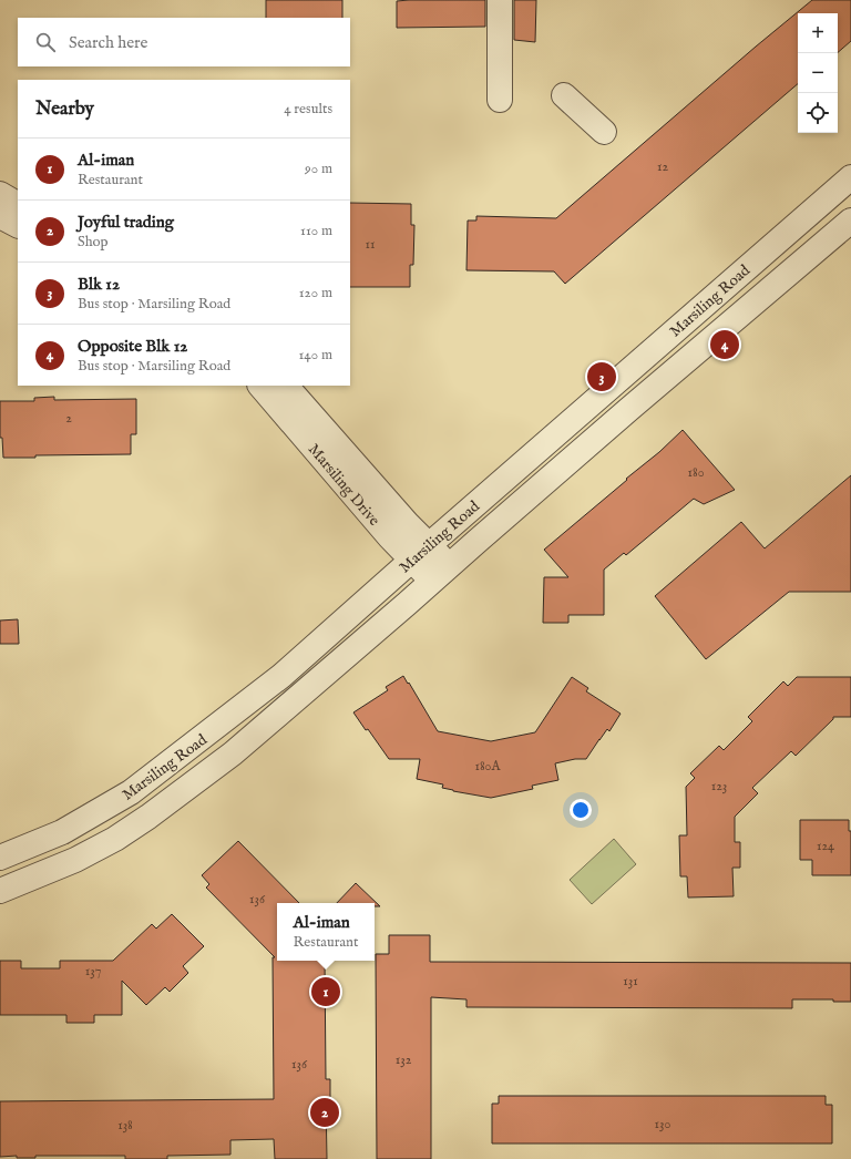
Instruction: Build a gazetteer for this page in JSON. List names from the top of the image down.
{
  "streets": {
    "street": ["Marsiling Road", "Marsiling Drive"]
  },
  "crossings": [
    ["Marsiling Road", "Marsiling Drive"]
  ],
  "house_numbers": [
    "12",
    "11",
    "2",
    "180",
    "180A",
    "123",
    "124",
    "136",
    "137",
    "131",
    "132",
    "136",
    "130",
    "138"
  ],
  "page": {
    "map_buttons": ["+", "−"],
    "search": "Search here",
    "heading": ["Nearby", "4 results"],
    "list": [
      {
        "mark": "1",
        "name": "Al-iman",
        "note": "Restaurant",
        "value": "90 m"
      },
      {
        "mark": "2",
        "name": "Joyful trading",
        "note": "Shop",
        "value": "110 m"
      },
      {
        "mark": "3",
        "name": "Blk 12",
        "note": "Bus stop · Marsiling Road",
        "value": "120 m"
      },
      {
        "mark": "4",
        "name": "Opposite Blk 12",
        "note": "Bus stop · Marsiling Road",
        "value": "140 m"
      }
    ],
    "pins": [
      "4",
      "3",
      "1",
      "2"
    ],
    "popup": ["Al-iman", "Restaurant"]
  }
}
